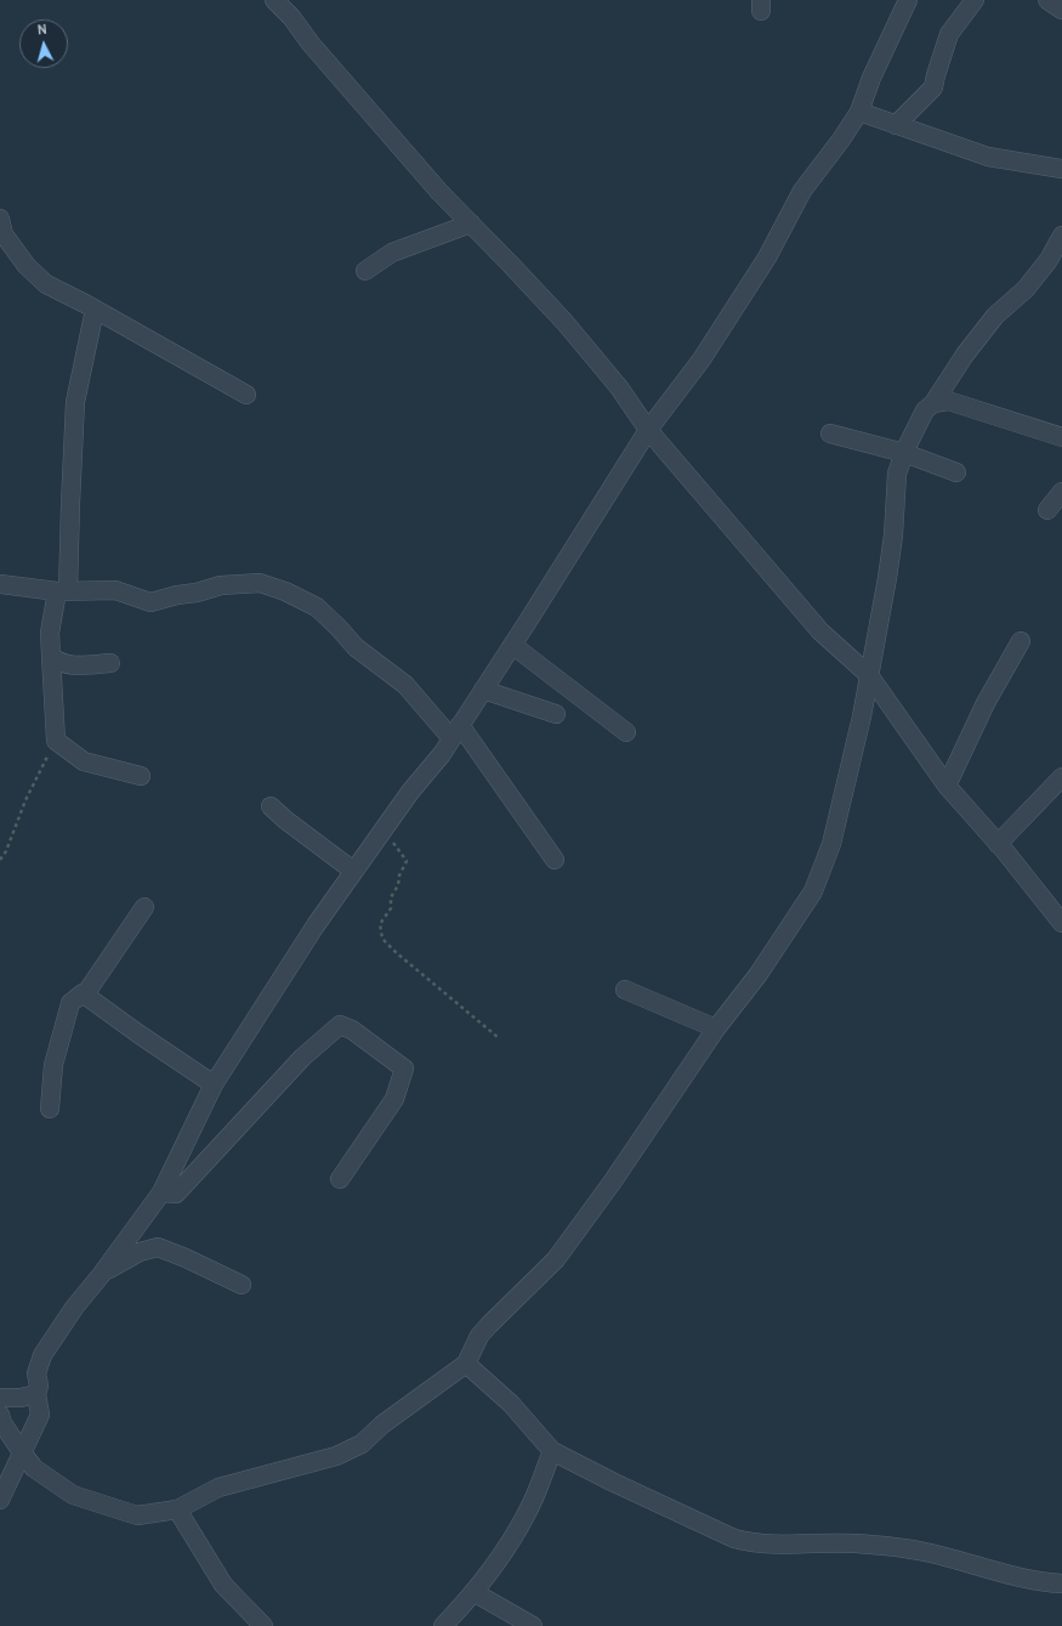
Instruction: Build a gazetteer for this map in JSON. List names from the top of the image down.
{
  "north": "top"
}
